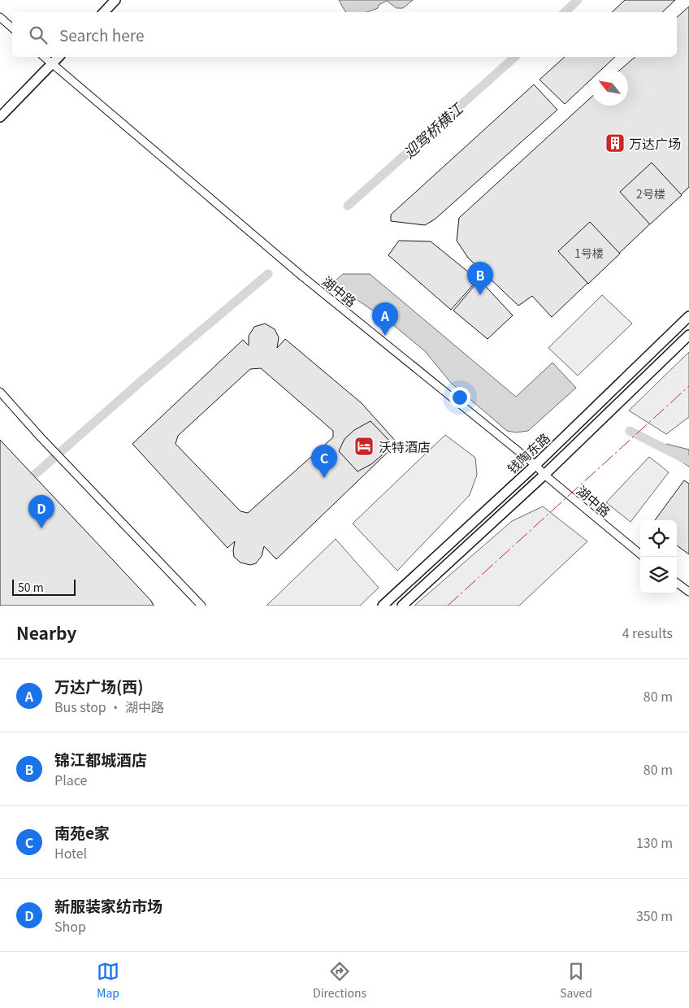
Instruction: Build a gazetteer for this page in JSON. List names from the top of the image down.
{
  "streets": {
    "street": ["湖中路", "钱陶东路"]
  },
  "crossings": [
    ["湖中路", "钱陶东路"]
  ],
  "water": ["迎驾桥横江"],
  "places": {
    "building": ["万达广场"],
    "hotel": ["沃特酒店"]
  },
  "house_numbers": ["2号楼", "1号楼"],
  "scale_bar": "50 m",
  "north": "top left",
  "page": {
    "search": "Search here",
    "pins": [
      "B",
      "A",
      "C",
      "D"
    ],
    "scale": "50 m",
    "heading": ["Nearby", "4 results"],
    "list": [
      {
        "mark": "A",
        "name": "万达广场(西)",
        "note": "Bus stop · 湖中路",
        "value": "80 m"
      },
      {
        "mark": "B",
        "name": "锦江都城酒店",
        "note": "Place",
        "value": "80 m"
      },
      {
        "mark": "C",
        "name": "南苑e家",
        "note": "Hotel",
        "value": "130 m"
      },
      {
        "mark": "D",
        "name": "新服装家纺市场",
        "note": "Shop",
        "value": "350 m"
      }
    ],
    "nav": ["Map", "Directions", "Saved"]
  }
}
